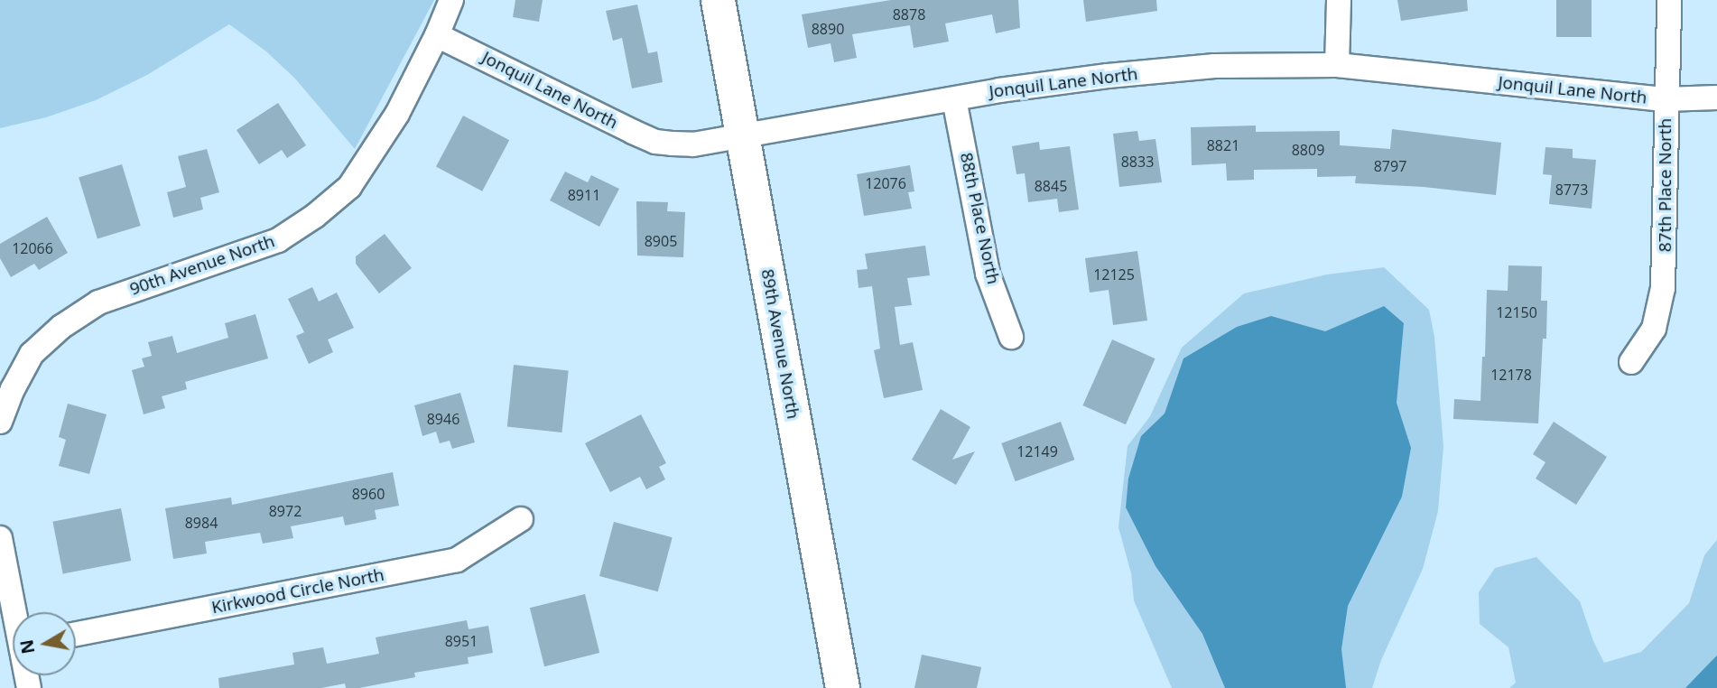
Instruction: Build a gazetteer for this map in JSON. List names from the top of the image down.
{
  "streets": {
    "street": [
      "Jonquil Lane North",
      "87th Place North",
      "88th Place North",
      "90th Avenue North",
      "89th Avenue North",
      "Kirkwood Circle North"
    ]
  },
  "crossings": [
    ["Jonquil Lane North", "87th Place North"],
    ["Jonquil Lane North", "88th Place North"],
    ["Jonquil Lane North", "90th Avenue North"],
    ["Jonquil Lane North", "89th Avenue North"]
  ],
  "house_numbers": [
    "8878",
    "8890",
    "8821",
    "8809",
    "8833",
    "8797",
    "12076",
    "8845",
    "8773",
    "8911",
    "8905",
    "12066",
    "12125",
    "12150",
    "12178",
    "8946",
    "12149",
    "8960",
    "8972",
    "8984",
    "8951"
  ],
  "north": "left"
}
